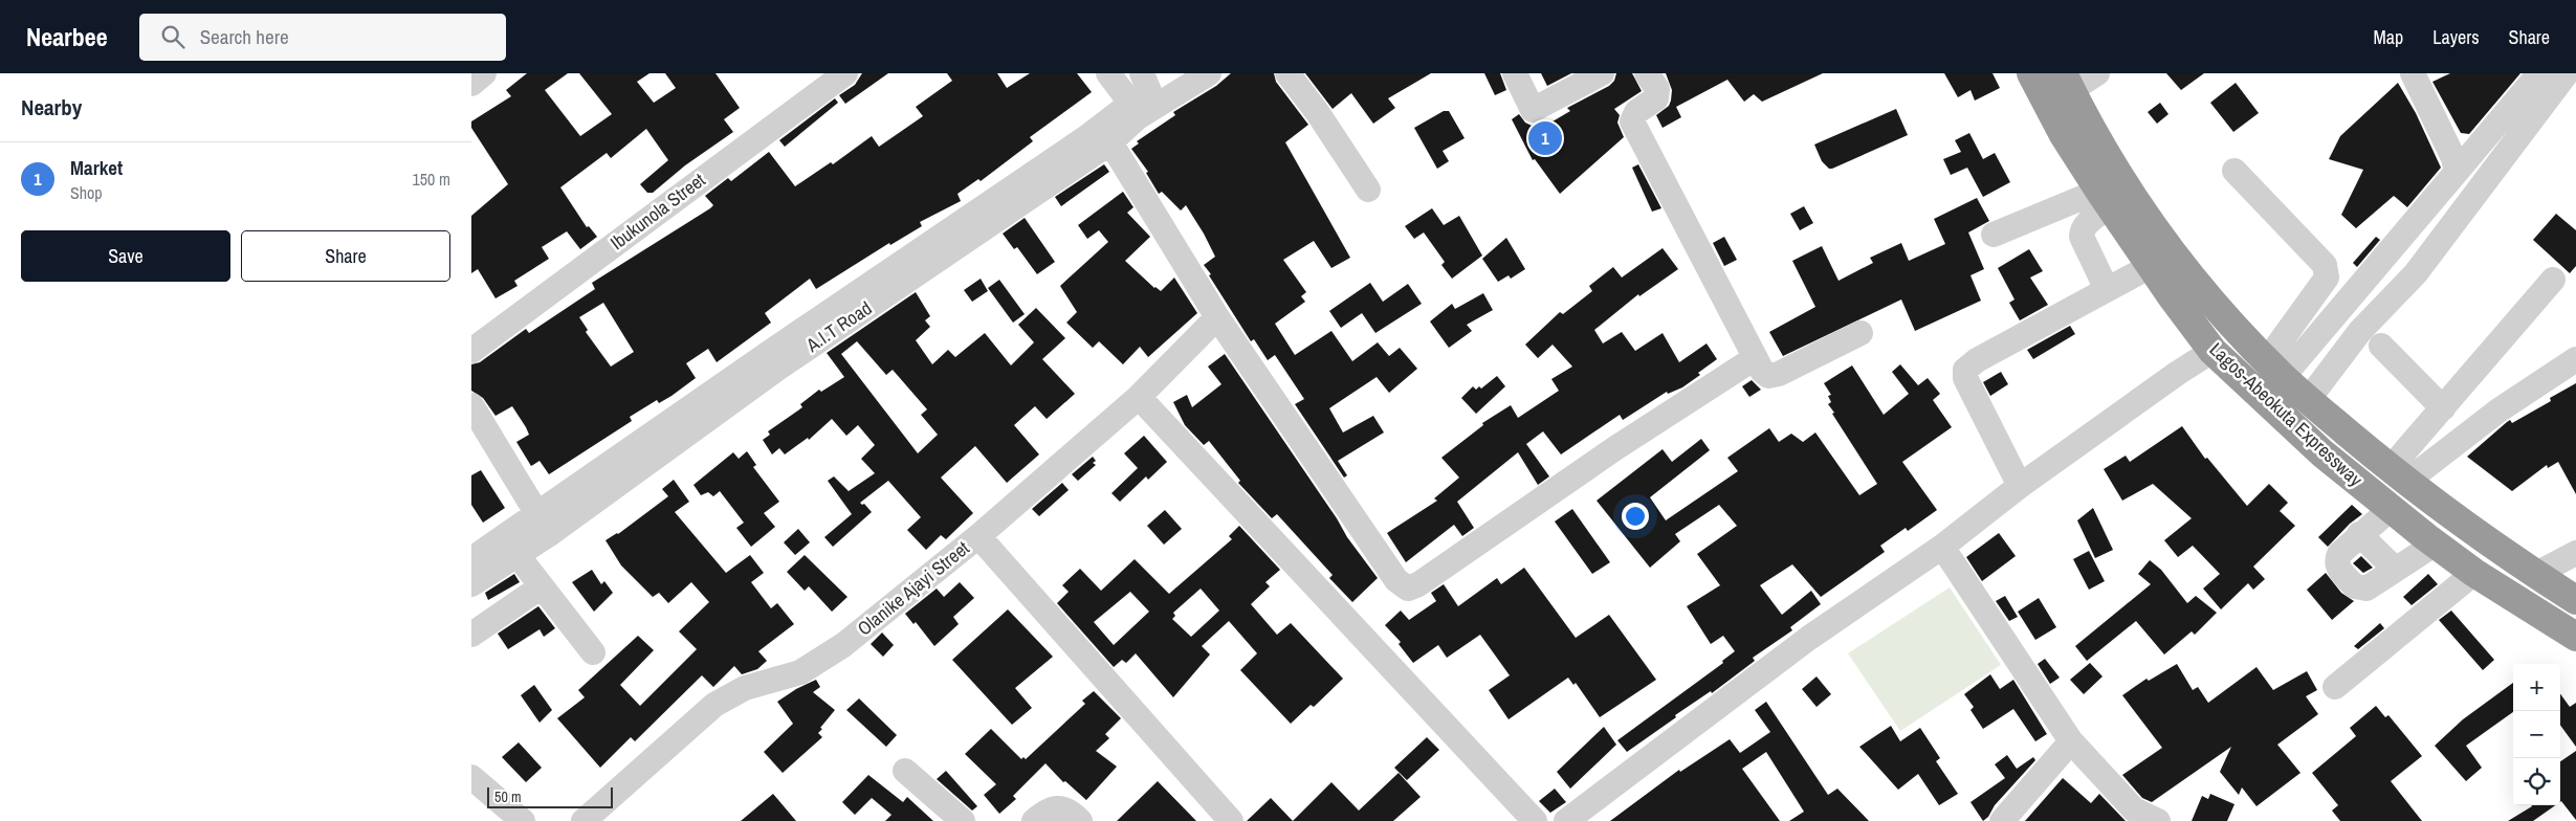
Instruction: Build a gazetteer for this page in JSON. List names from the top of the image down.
{
  "streets": {
    "highway": ["Lagos-Abeokuta Expressway"],
    "street": ["Ibukunola Street", "A.I.T Road", "Olanike Ajayi Street"]
  },
  "scale_bar": "50 m",
  "page": {
    "header": "Nearbee",
    "search": "Search here",
    "nav": ["Map", "Layers", "Share"],
    "heading": "Nearby",
    "pins": "1",
    "list": [
      {
        "mark": "1",
        "name": "Market",
        "note": "Shop",
        "value": "150 m"
      }
    ],
    "buttons": ["Save", "Share"],
    "map_buttons": ["+", "−"],
    "scale": "50 m"
  }
}
